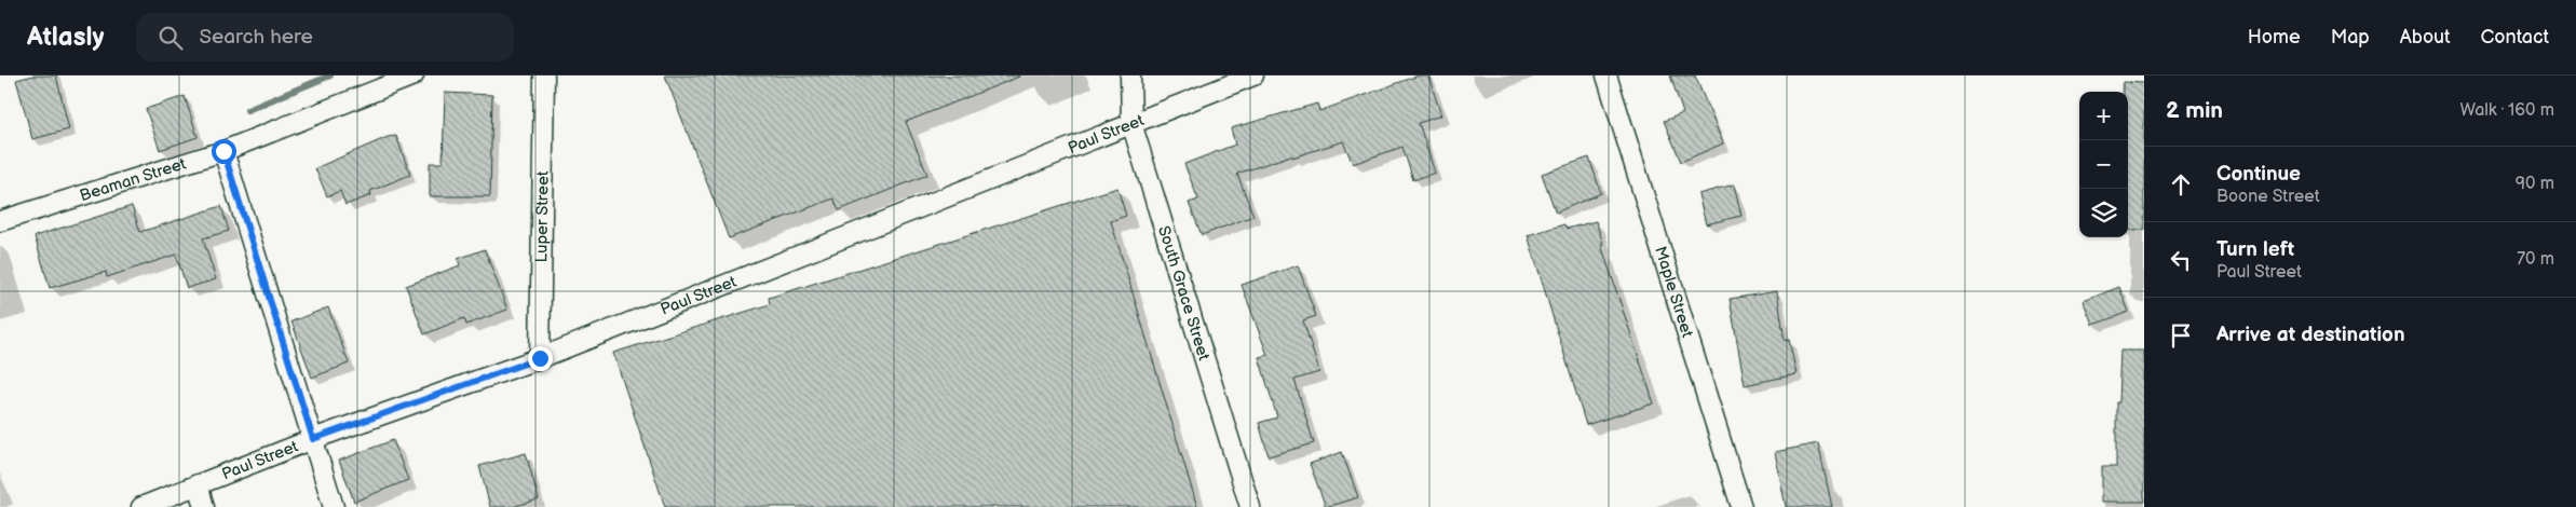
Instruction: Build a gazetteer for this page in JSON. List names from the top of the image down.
{
  "streets": {
    "street": [
      "Paul Street",
      "Beaman Street",
      "Luper Street",
      "Maple Street",
      "South Grace Street"
    ]
  },
  "crossings": [
    ["Paul Street", "Luper Street"],
    ["Paul Street", "South Grace Street"]
  ],
  "page": {
    "header": "Atlasly",
    "search": "Search here",
    "nav": [
      "Home",
      "Map",
      "About",
      "Contact"
    ],
    "heading": ["2 min", "Walk · 160 m"],
    "map_buttons": ["+", "−"],
    "list": [
      ["Continue", "Boone Street", "90 m"],
      ["Turn left", "Paul Street", "70 m"],
      "Arrive at destination"
    ]
  }
}
